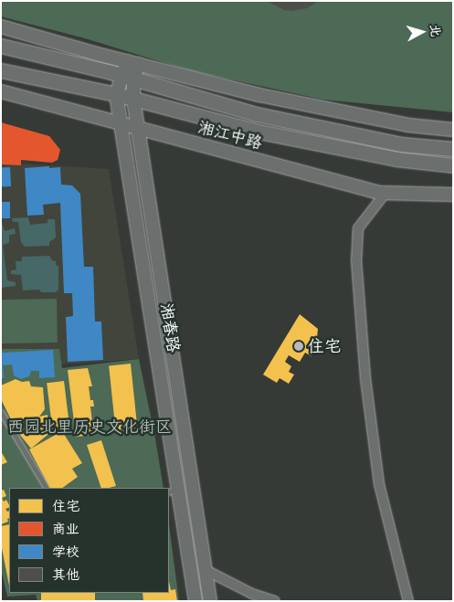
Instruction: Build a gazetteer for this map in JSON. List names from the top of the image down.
{
  "streets": {
    "main road": ["湘江中路"],
    "street": ["湘春路"]
  },
  "crossings": [
    ["湘江中路", "湘春路"]
  ],
  "parks": ["西园北里历史文化街区"],
  "places": ["住宅"],
  "legend": [
    "住宅",
    "商业",
    "学校",
    "其他"
  ],
  "north": "right"
}
